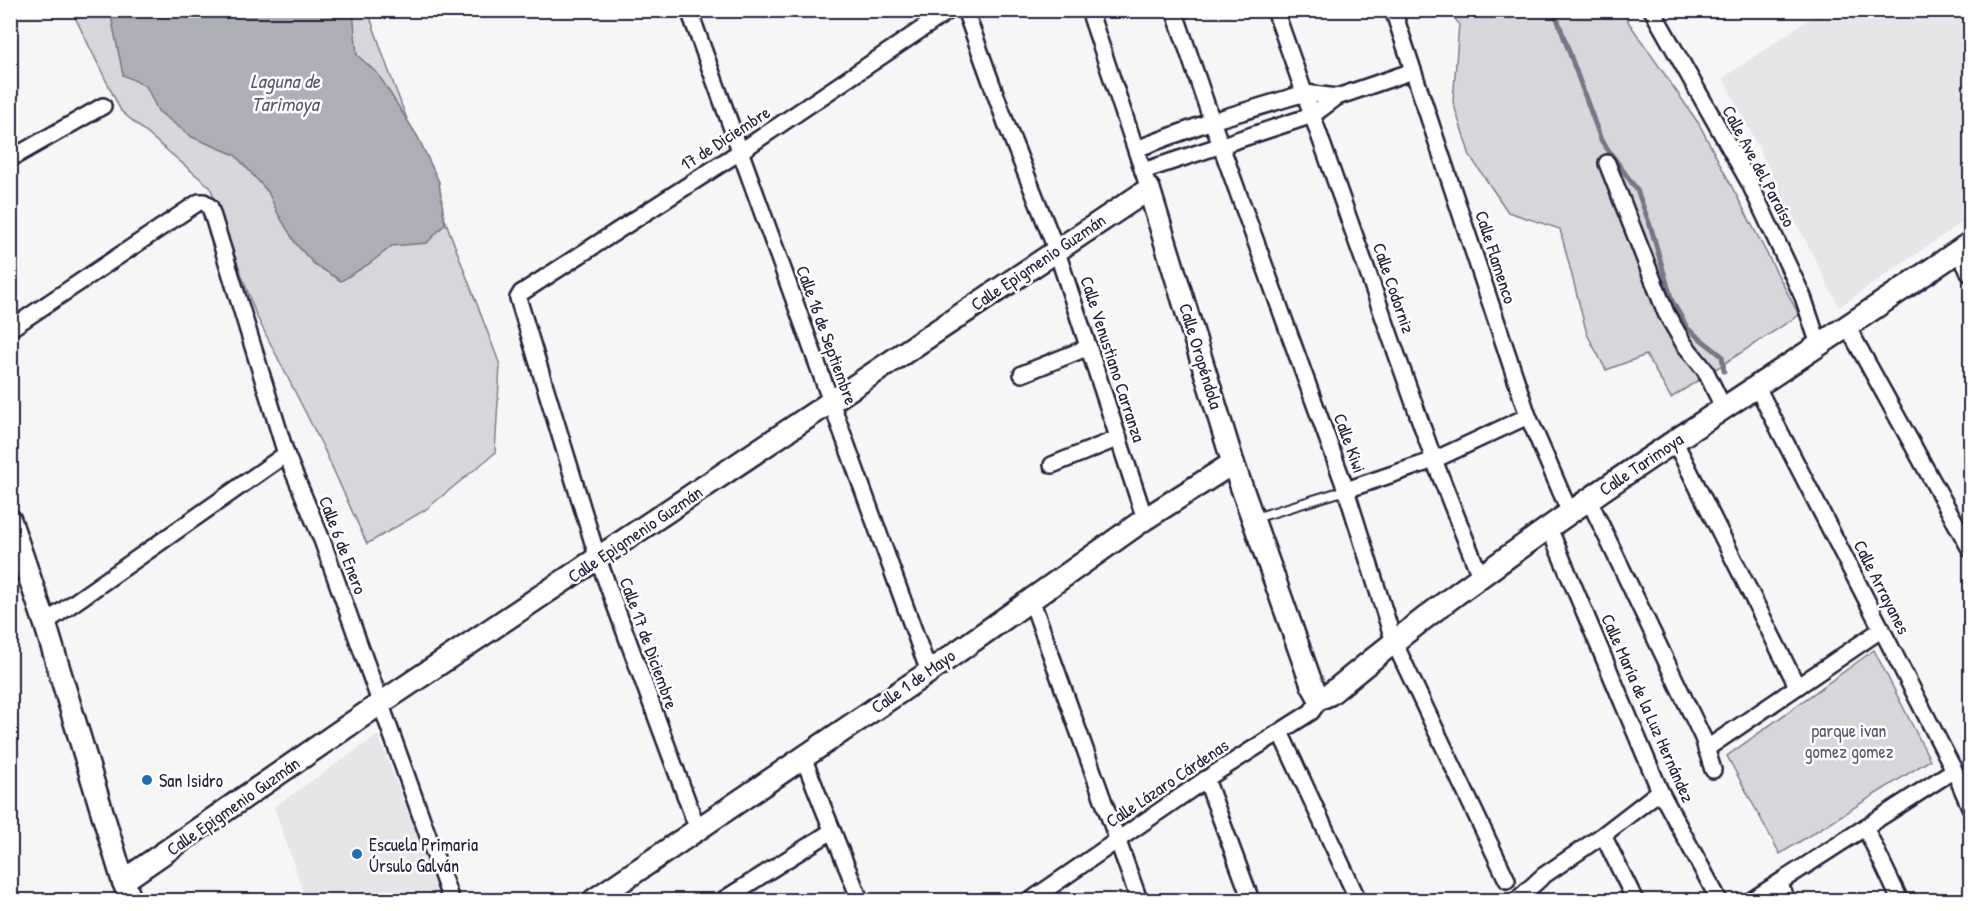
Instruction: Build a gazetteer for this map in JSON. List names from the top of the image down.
{
  "streets": {
    "street": [
      "17 de Diciembre",
      "Calle Ave del Paraíso",
      "Calle Flamenco",
      "Calle Epigmenio Guzmán",
      "Calle Codorniz",
      "Calle 16 de Septiembre",
      "Calle Oropéndola",
      "Calle Venustiano Carranza",
      "Calle Kiwi",
      "Calle Tarimoya",
      "Calle 6 de Enero",
      "Calle Arrayanes",
      "Calle 17 de Diciembre",
      "Calle 1 de Mayo",
      "Calle María de la Luz Hernández",
      "Calle Lázaro Cárdenas"
    ]
  },
  "crossings": [
    ["17 de Diciembre", "Calle 16 de Septiembre"],
    ["17 de Diciembre", "Calle 17 de Diciembre"],
    ["Calle Ave del Paraíso", "Calle Tarimoya"],
    ["Calle Flamenco", "Calle Tarimoya"],
    ["Calle Epigmenio Guzmán", "Calle 16 de Septiembre"],
    ["Calle Epigmenio Guzmán", "Calle Oropéndola"],
    ["Calle Epigmenio Guzmán", "Calle Venustiano Carranza"],
    ["Calle Epigmenio Guzmán", "Calle 6 de Enero"],
    ["Calle Epigmenio Guzmán", "Calle 17 de Diciembre"],
    ["Calle Codorniz", "Calle Tarimoya"],
    ["Calle 16 de Septiembre", "Calle 1 de Mayo"],
    ["Calle Oropéndola", "Calle Tarimoya"],
    ["Calle Oropéndola", "Calle 1 de Mayo"],
    ["Calle Oropéndola", "Calle Lázaro Cárdenas"],
    ["Calle Venustiano Carranza", "Calle 1 de Mayo"],
    ["Calle Kiwi", "Calle Tarimoya"],
    ["Calle Tarimoya", "Calle Arrayanes"],
    ["Calle Tarimoya", "Calle María de la Luz Hernández"],
    ["Calle Tarimoya", "Calle Lázaro Cárdenas"],
    ["Calle 17 de Diciembre", "Calle 1 de Mayo"]
  ],
  "water": ["Laguna de Tarimoya"],
  "parks": ["parque ivan gomez gomez"],
  "places": ["San Isidro", "Escuela Primaria Úrsulo Galván"]
}
